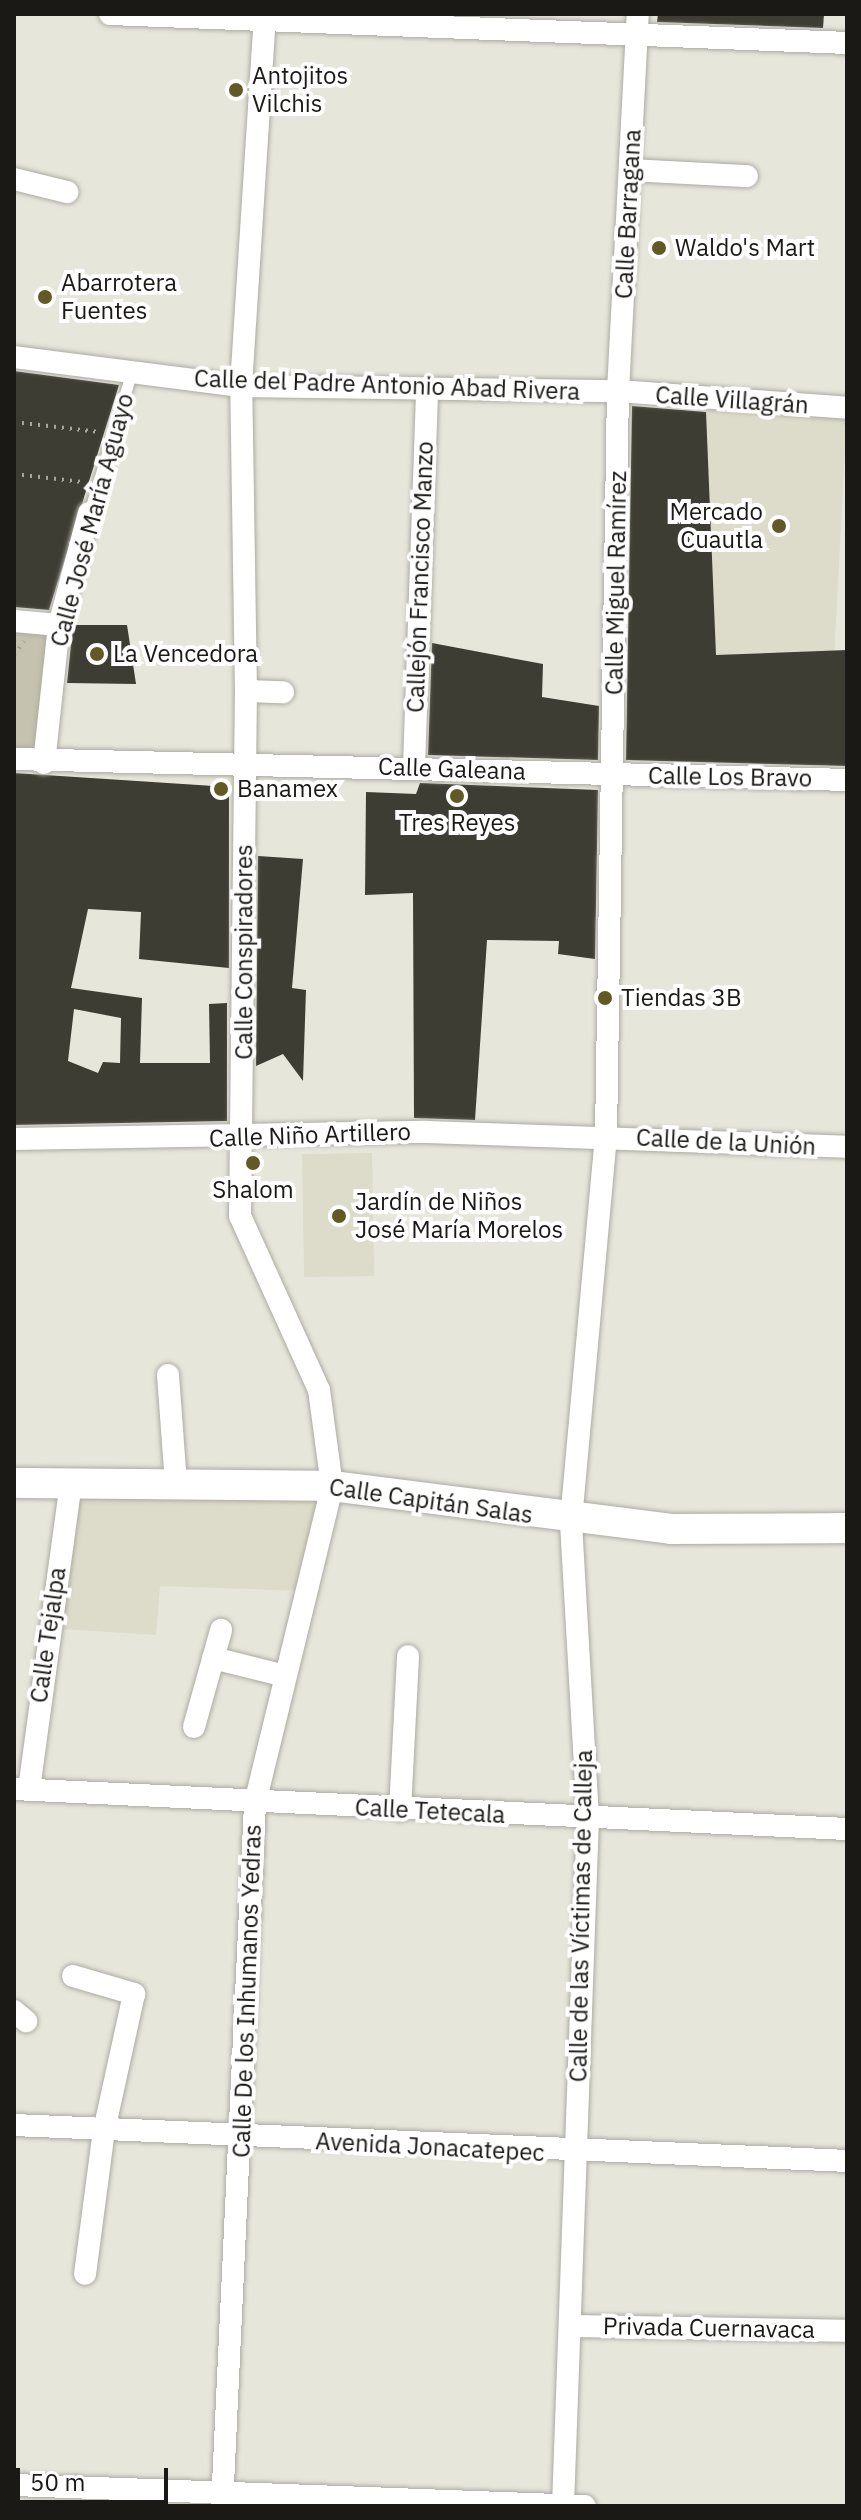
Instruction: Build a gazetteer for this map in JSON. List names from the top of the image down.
{
  "streets": {
    "street": [
      "Calle Barragana",
      "Calle del Padre Antonio Abad Rivera",
      "Calle Villagrán",
      "Calle José María Aguayo",
      "Callejón Francisco Manzo",
      "Calle Miguel Ramírez",
      "Calle Galeana",
      "Calle Los Bravo",
      "Calle Conspiradores",
      "Calle Niño Artillero",
      "Calle de la Unión",
      "Calle Capitán Salas",
      "Calle Tejalpa",
      "Calle Tetecala",
      "Calle de las Víctimas de Calleja",
      "Calle De los Inhumanos Yedras",
      "Avenida Jonacatepec",
      "Privada Cuernavaca"
    ]
  },
  "crossings": [
    ["Calle Barragana", "Calle del Padre Antonio Abad Rivera"],
    ["Calle Barragana", "Calle Villagrán"],
    ["Calle Barragana", "Calle Miguel Ramírez"],
    ["Calle del Padre Antonio Abad Rivera", "Calle Villagrán"],
    ["Calle del Padre Antonio Abad Rivera", "Calle José María Aguayo"],
    ["Calle del Padre Antonio Abad Rivera", "Callejón Francisco Manzo"],
    ["Calle del Padre Antonio Abad Rivera", "Calle Miguel Ramírez"],
    ["Calle del Padre Antonio Abad Rivera", "Calle Conspiradores"],
    ["Calle Villagrán", "Calle Miguel Ramírez"],
    ["Calle José María Aguayo", "Calle Galeana"],
    ["Callejón Francisco Manzo", "Calle Galeana"],
    ["Calle Miguel Ramírez", "Calle Galeana"],
    ["Calle Miguel Ramírez", "Calle Los Bravo"],
    ["Calle Miguel Ramírez", "Calle Niño Artillero"],
    ["Calle Miguel Ramírez", "Calle de la Unión"],
    ["Calle Miguel Ramírez", "Calle de las Víctimas de Calleja"],
    ["Calle Galeana", "Calle Los Bravo"],
    ["Calle Galeana", "Calle Conspiradores"],
    ["Calle Conspiradores", "Calle Niño Artillero"],
    ["Calle Conspiradores", "Calle Capitán Salas"],
    ["Calle Conspiradores", "Calle De los Inhumanos Yedras"],
    ["Calle Niño Artillero", "Calle de la Unión"],
    ["Calle Niño Artillero", "Calle de las Víctimas de Calleja"],
    ["Calle de la Unión", "Calle de las Víctimas de Calleja"],
    ["Calle Capitán Salas", "Calle Tejalpa"],
    ["Calle Capitán Salas", "Calle de las Víctimas de Calleja"],
    ["Calle Capitán Salas", "Calle De los Inhumanos Yedras"],
    ["Calle Tejalpa", "Calle Tetecala"],
    ["Calle Tetecala", "Calle de las Víctimas de Calleja"],
    ["Calle Tetecala", "Calle De los Inhumanos Yedras"],
    ["Calle de las Víctimas de Calleja", "Avenida Jonacatepec"],
    ["Calle de las Víctimas de Calleja", "Privada Cuernavaca"],
    ["Calle De los Inhumanos Yedras", "Avenida Jonacatepec"]
  ],
  "places": [
    "Antojitos Vilchis",
    "Waldo's Mart",
    "Abarrotera Fuentes",
    "Mercado Cuautla",
    "La Vencedora",
    "Banamex",
    "Tres Reyes",
    "Tiendas 3B",
    "Shalom",
    "Jardín de Niños José María Morelos"
  ],
  "scale_bar": "50 m"
}
